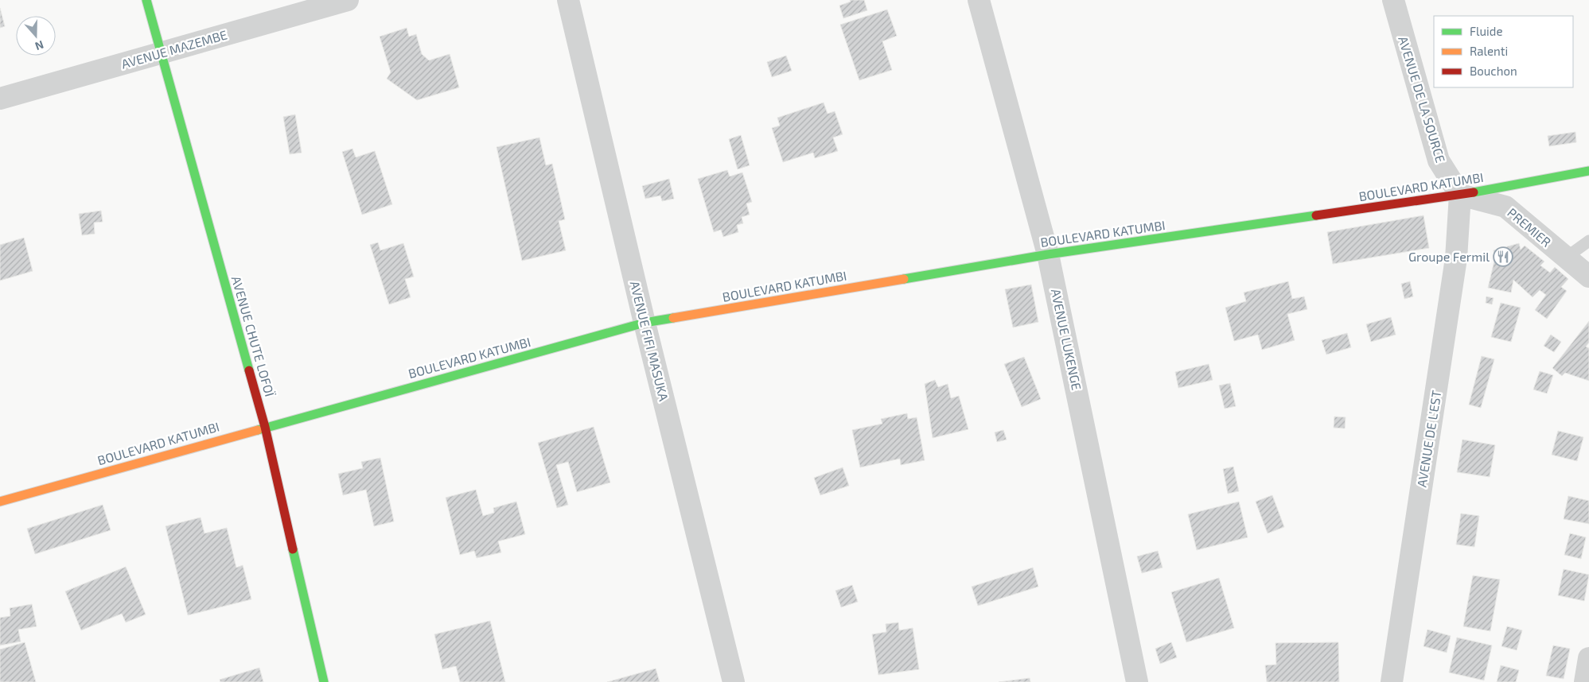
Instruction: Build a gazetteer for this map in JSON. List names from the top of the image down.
{
  "streets": {
    "street": [
      "AVENUE MAZEMBE",
      "AVENUE DE LA SOURCE",
      "BOULEVARD KATUMBI",
      "PREMIER",
      "AVENUE CHUTE LOFOÏ",
      "AVENUE LUKENGE",
      "AVENUE FIFI MASUKA",
      "AVENUE DE L'EST"
    ]
  },
  "crossings": [
    ["AVENUE MAZEMBE", "AVENUE CHUTE LOFOÏ"],
    ["AVENUE DE LA SOURCE", "BOULEVARD KATUMBI"],
    ["AVENUE DE LA SOURCE", "PREMIER"],
    ["AVENUE DE LA SOURCE", "AVENUE DE L'EST"],
    ["BOULEVARD KATUMBI", "PREMIER"],
    ["BOULEVARD KATUMBI", "AVENUE CHUTE LOFOÏ"],
    ["BOULEVARD KATUMBI", "AVENUE LUKENGE"],
    ["BOULEVARD KATUMBI", "AVENUE FIFI MASUKA"],
    ["BOULEVARD KATUMBI", "AVENUE DE L'EST"],
    ["PREMIER", "AVENUE DE L'EST"]
  ],
  "places": {
    "restaurant": ["Groupe Fermil"]
  },
  "legend": ["Fluide", "Ralenti", "Bouchon"],
  "north": "bottom"
}
